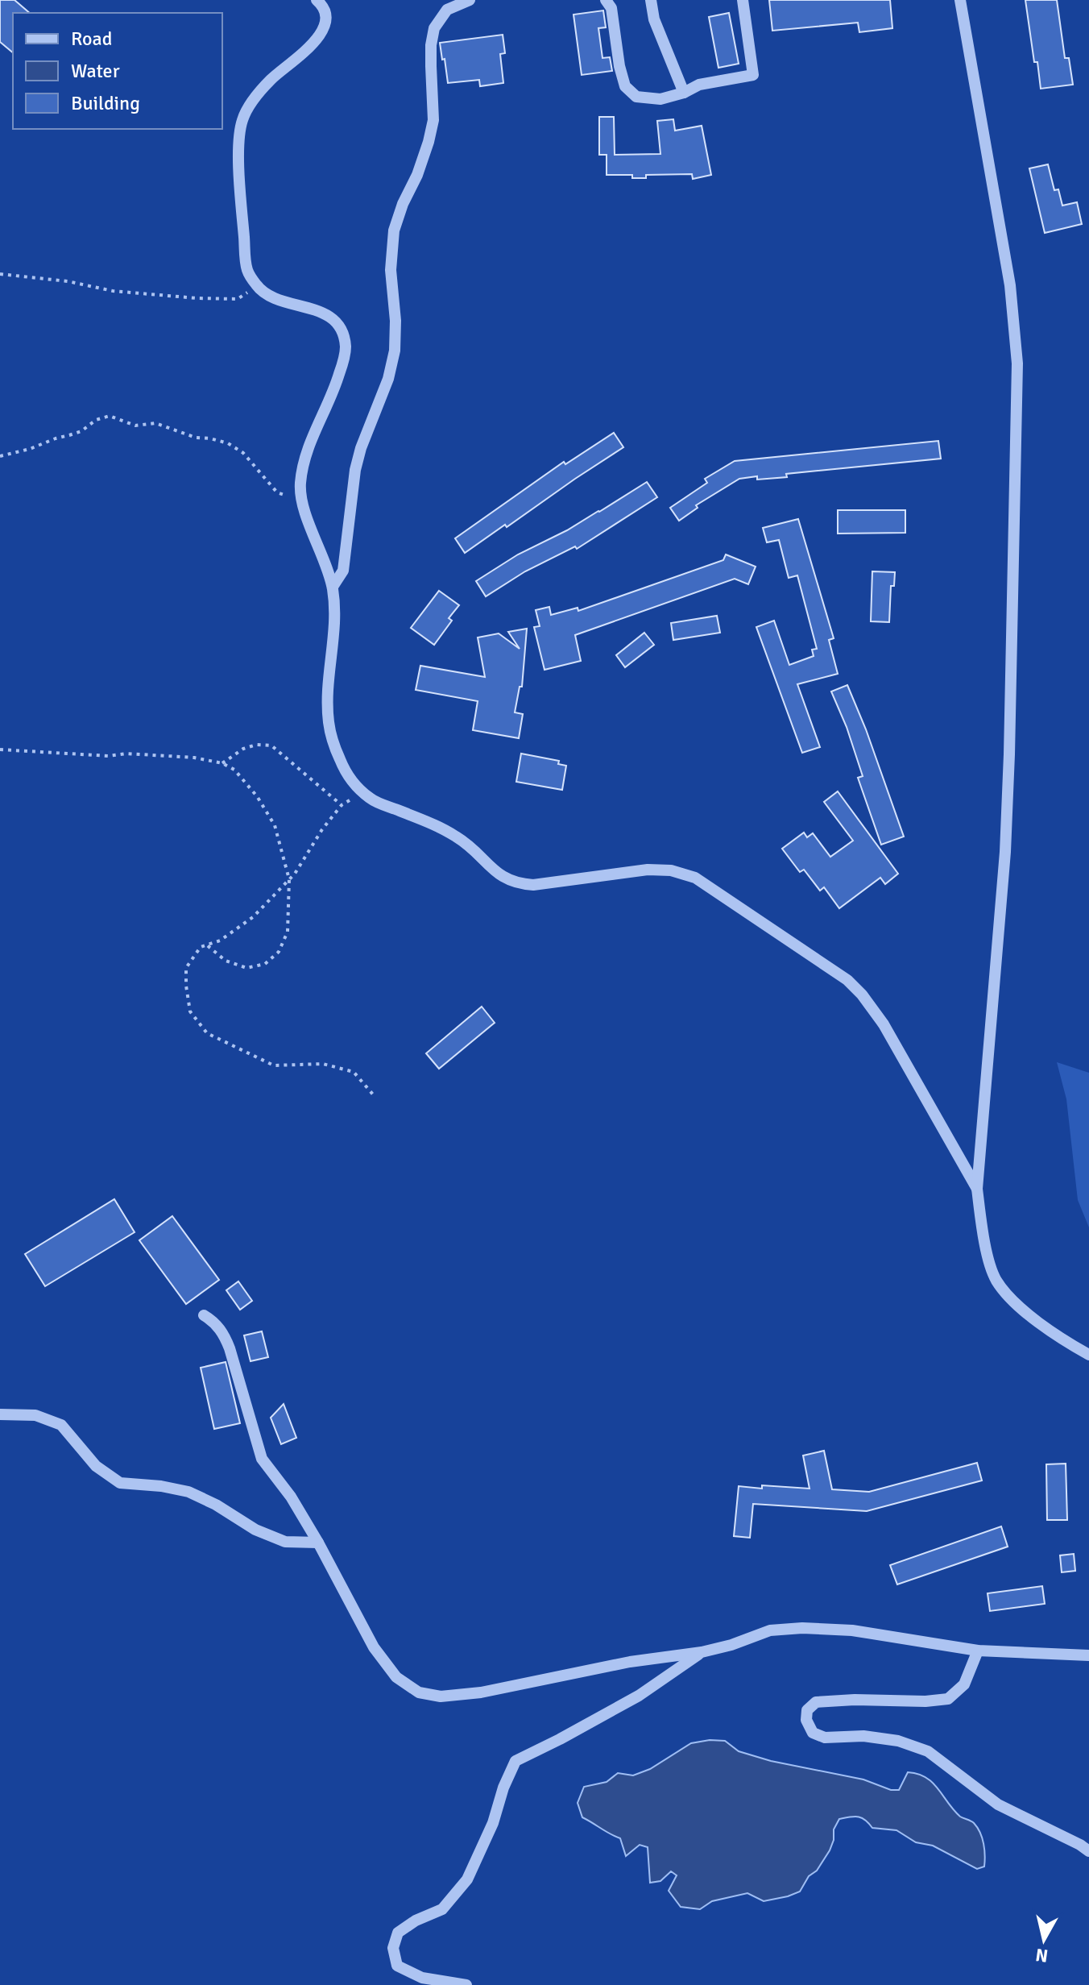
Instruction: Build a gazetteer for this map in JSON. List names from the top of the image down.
{
  "legend": ["Road", "Water", "Building"],
  "north": "bottom"
}
